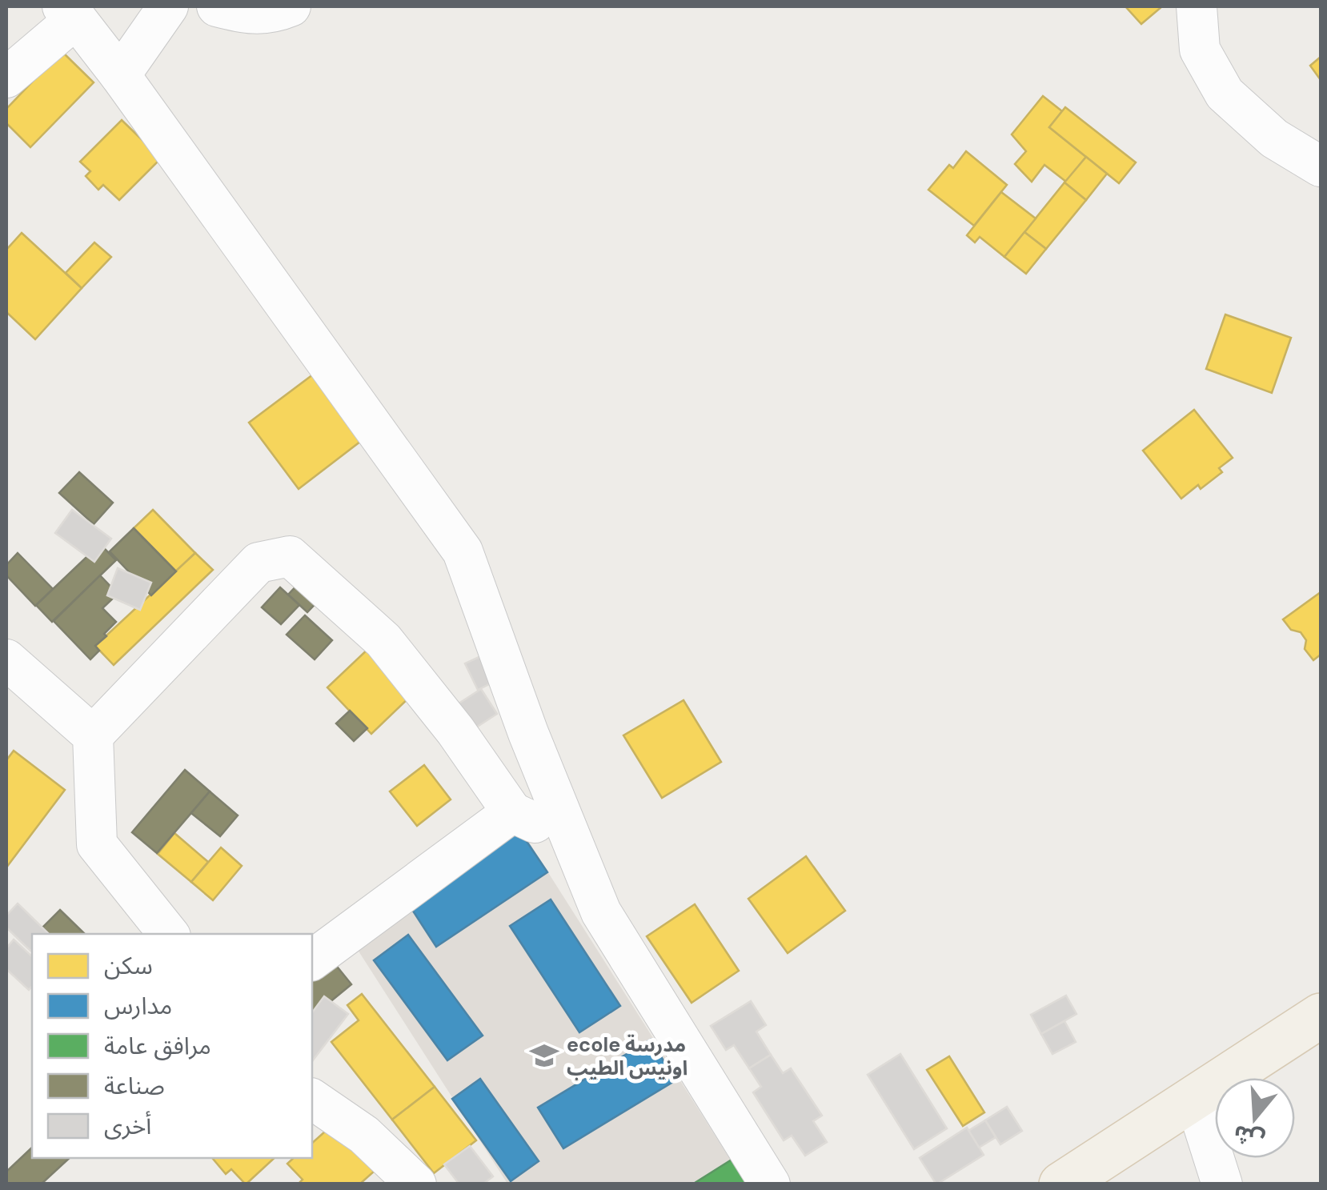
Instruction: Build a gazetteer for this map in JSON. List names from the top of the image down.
{
  "places": {
    "school or university": ["ecole مدرسة اونيس الطيب"]
  },
  "legend": [
    "سكن",
    "مدارس",
    "مرافق عامة",
    "صناعة",
    "أخرى"
  ],
  "north": "bottom"
}
